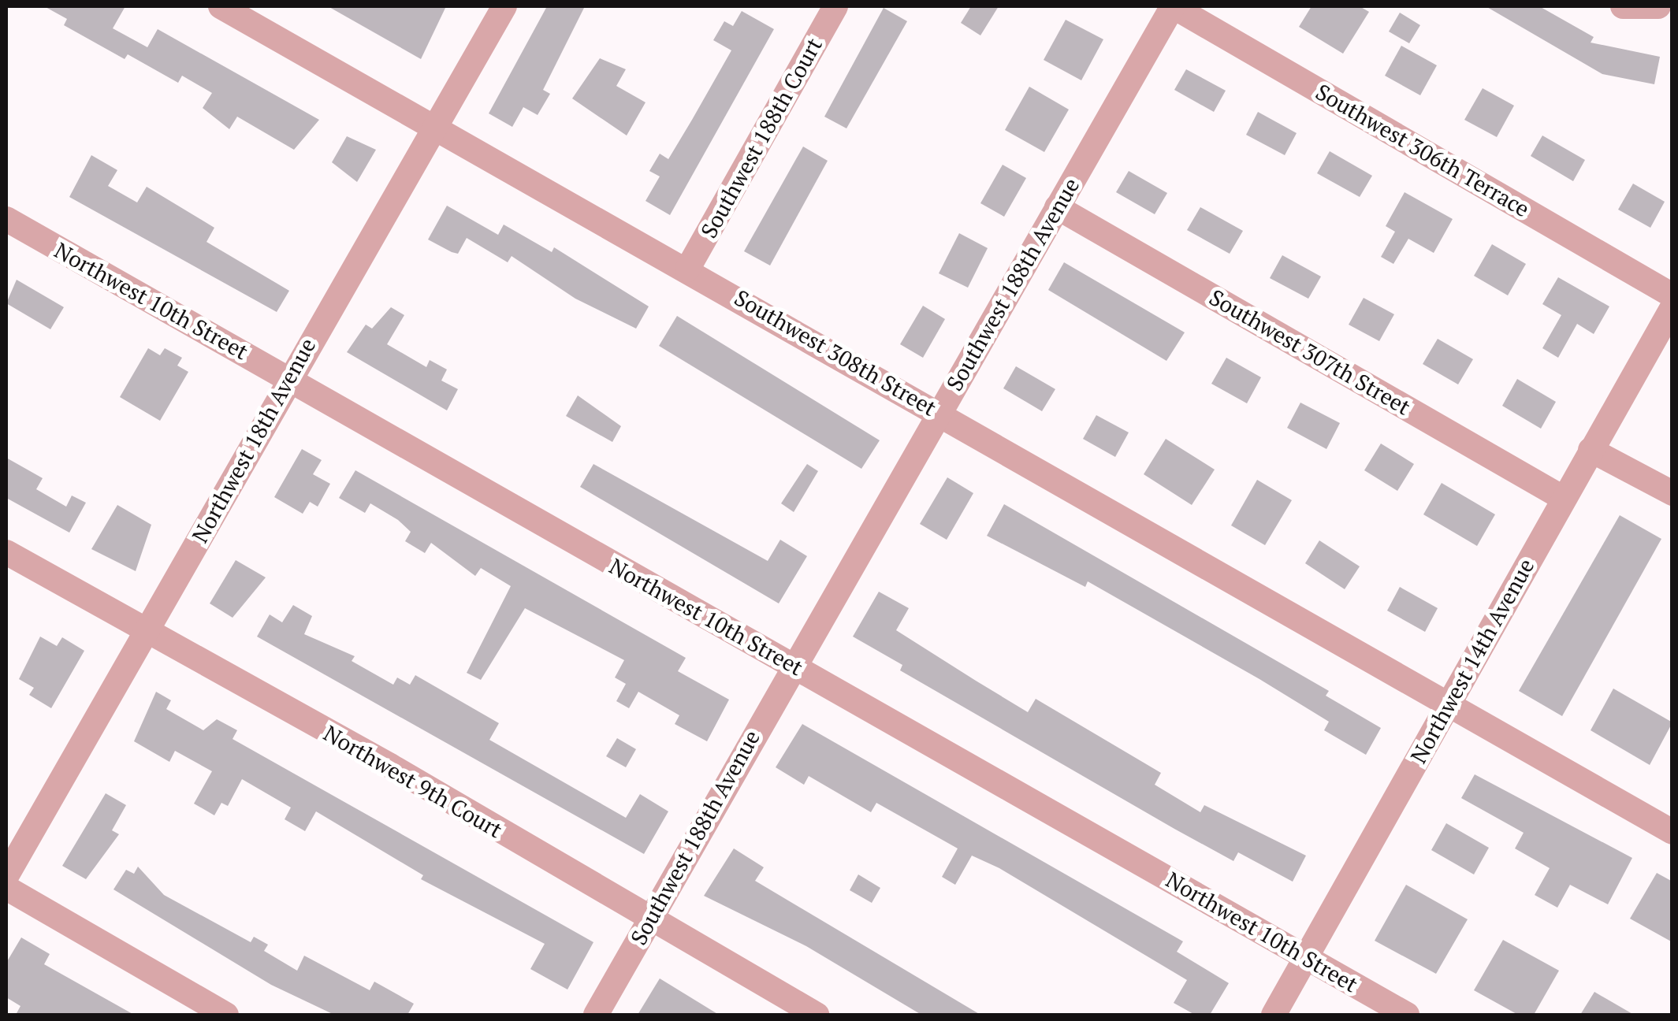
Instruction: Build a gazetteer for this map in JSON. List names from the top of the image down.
{
  "streets": {
    "street": [
      "Southwest 188th Court",
      "Southwest 306th Terrace",
      "Southwest 188th Avenue",
      "Northwest 10th Street",
      "Southwest 307th Street",
      "Southwest 308th Street",
      "Northwest 18th Avenue",
      "Northwest 14th Avenue",
      "Northwest 9th Court"
    ]
  },
  "crossings": [
    ["Southwest 188th Court", "Southwest 308th Street"],
    ["Southwest 306th Terrace", "Southwest 188th Avenue"],
    ["Southwest 188th Avenue", "Northwest 10th Street"],
    ["Southwest 188th Avenue", "Southwest 307th Street"],
    ["Southwest 188th Avenue", "Southwest 308th Street"],
    ["Southwest 188th Avenue", "Northwest 9th Court"],
    ["Northwest 10th Street", "Northwest 18th Avenue"],
    ["Northwest 10th Street", "Northwest 14th Avenue"],
    ["Southwest 307th Street", "Northwest 14th Avenue"],
    ["Southwest 308th Street", "Northwest 18th Avenue"],
    ["Southwest 308th Street", "Northwest 14th Avenue"],
    ["Northwest 18th Avenue", "Northwest 9th Court"]
  ]
}
